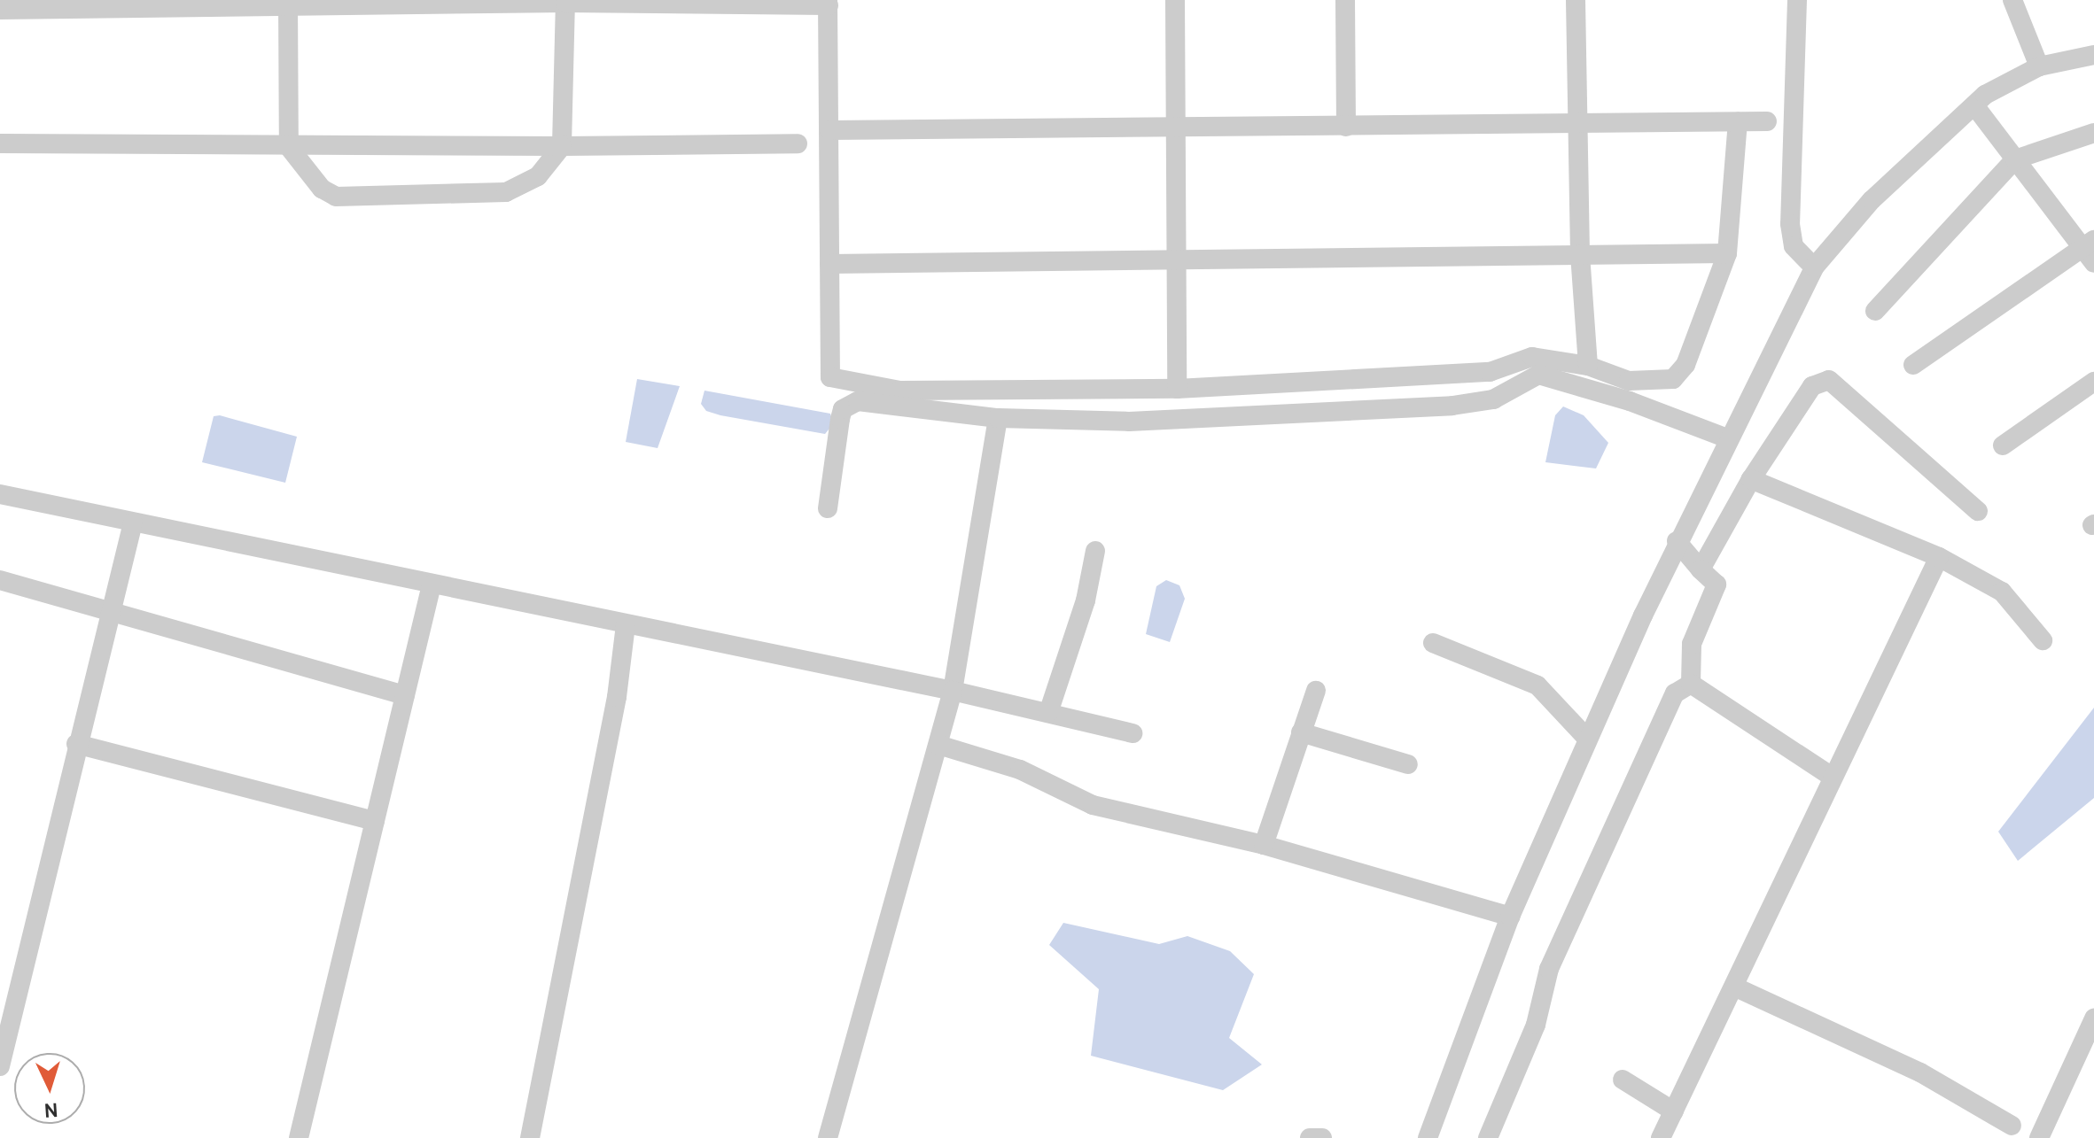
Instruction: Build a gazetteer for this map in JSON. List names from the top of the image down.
{
  "north": "bottom"
}
